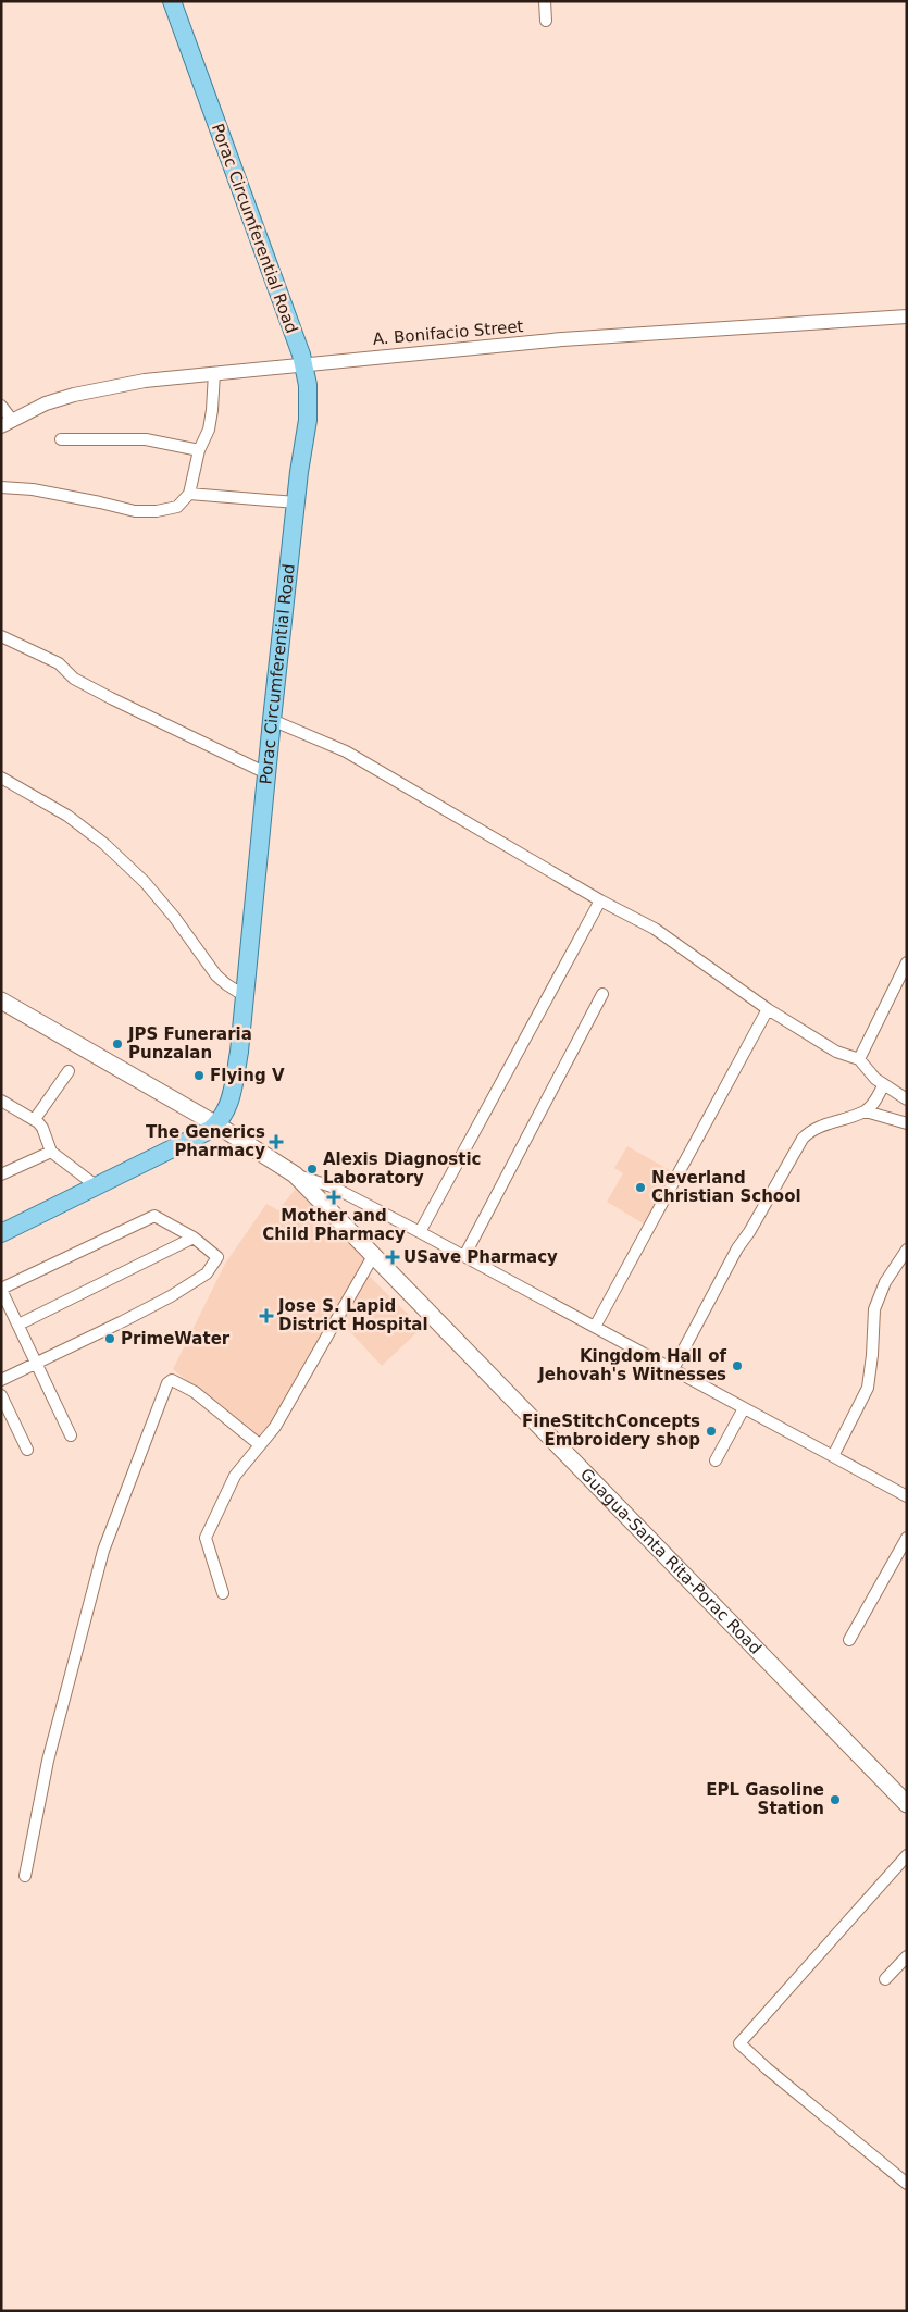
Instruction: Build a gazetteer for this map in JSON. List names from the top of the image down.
{
  "streets": {
    "main road": ["Porac Circumferential Road", "Guagua-Santa Rita-Porac Road"],
    "street": ["A. Bonifacio Street"]
  },
  "crossings": [
    ["Porac Circumferential Road", "A. Bonifacio Street"],
    ["Porac Circumferential Road", "Guagua-Santa Rita-Porac Road"]
  ],
  "places": {
    "other": [
      "JPS Funeraria Punzalan",
      "Flying V",
      "Alexis Diagnostic Laboratory",
      "Neverland Christian School",
      "PrimeWater",
      "Kingdom Hall of Jehovah's Witnesses",
      "FineStitchConcepts Embroidery shop",
      "EPL Gasoline Station"
    ],
    "health": [
      "The Generics Pharmacy",
      "Mother and Child Pharmacy",
      "USave Pharmacy",
      "Jose S. Lapid District Hospital"
    ]
  }
}
